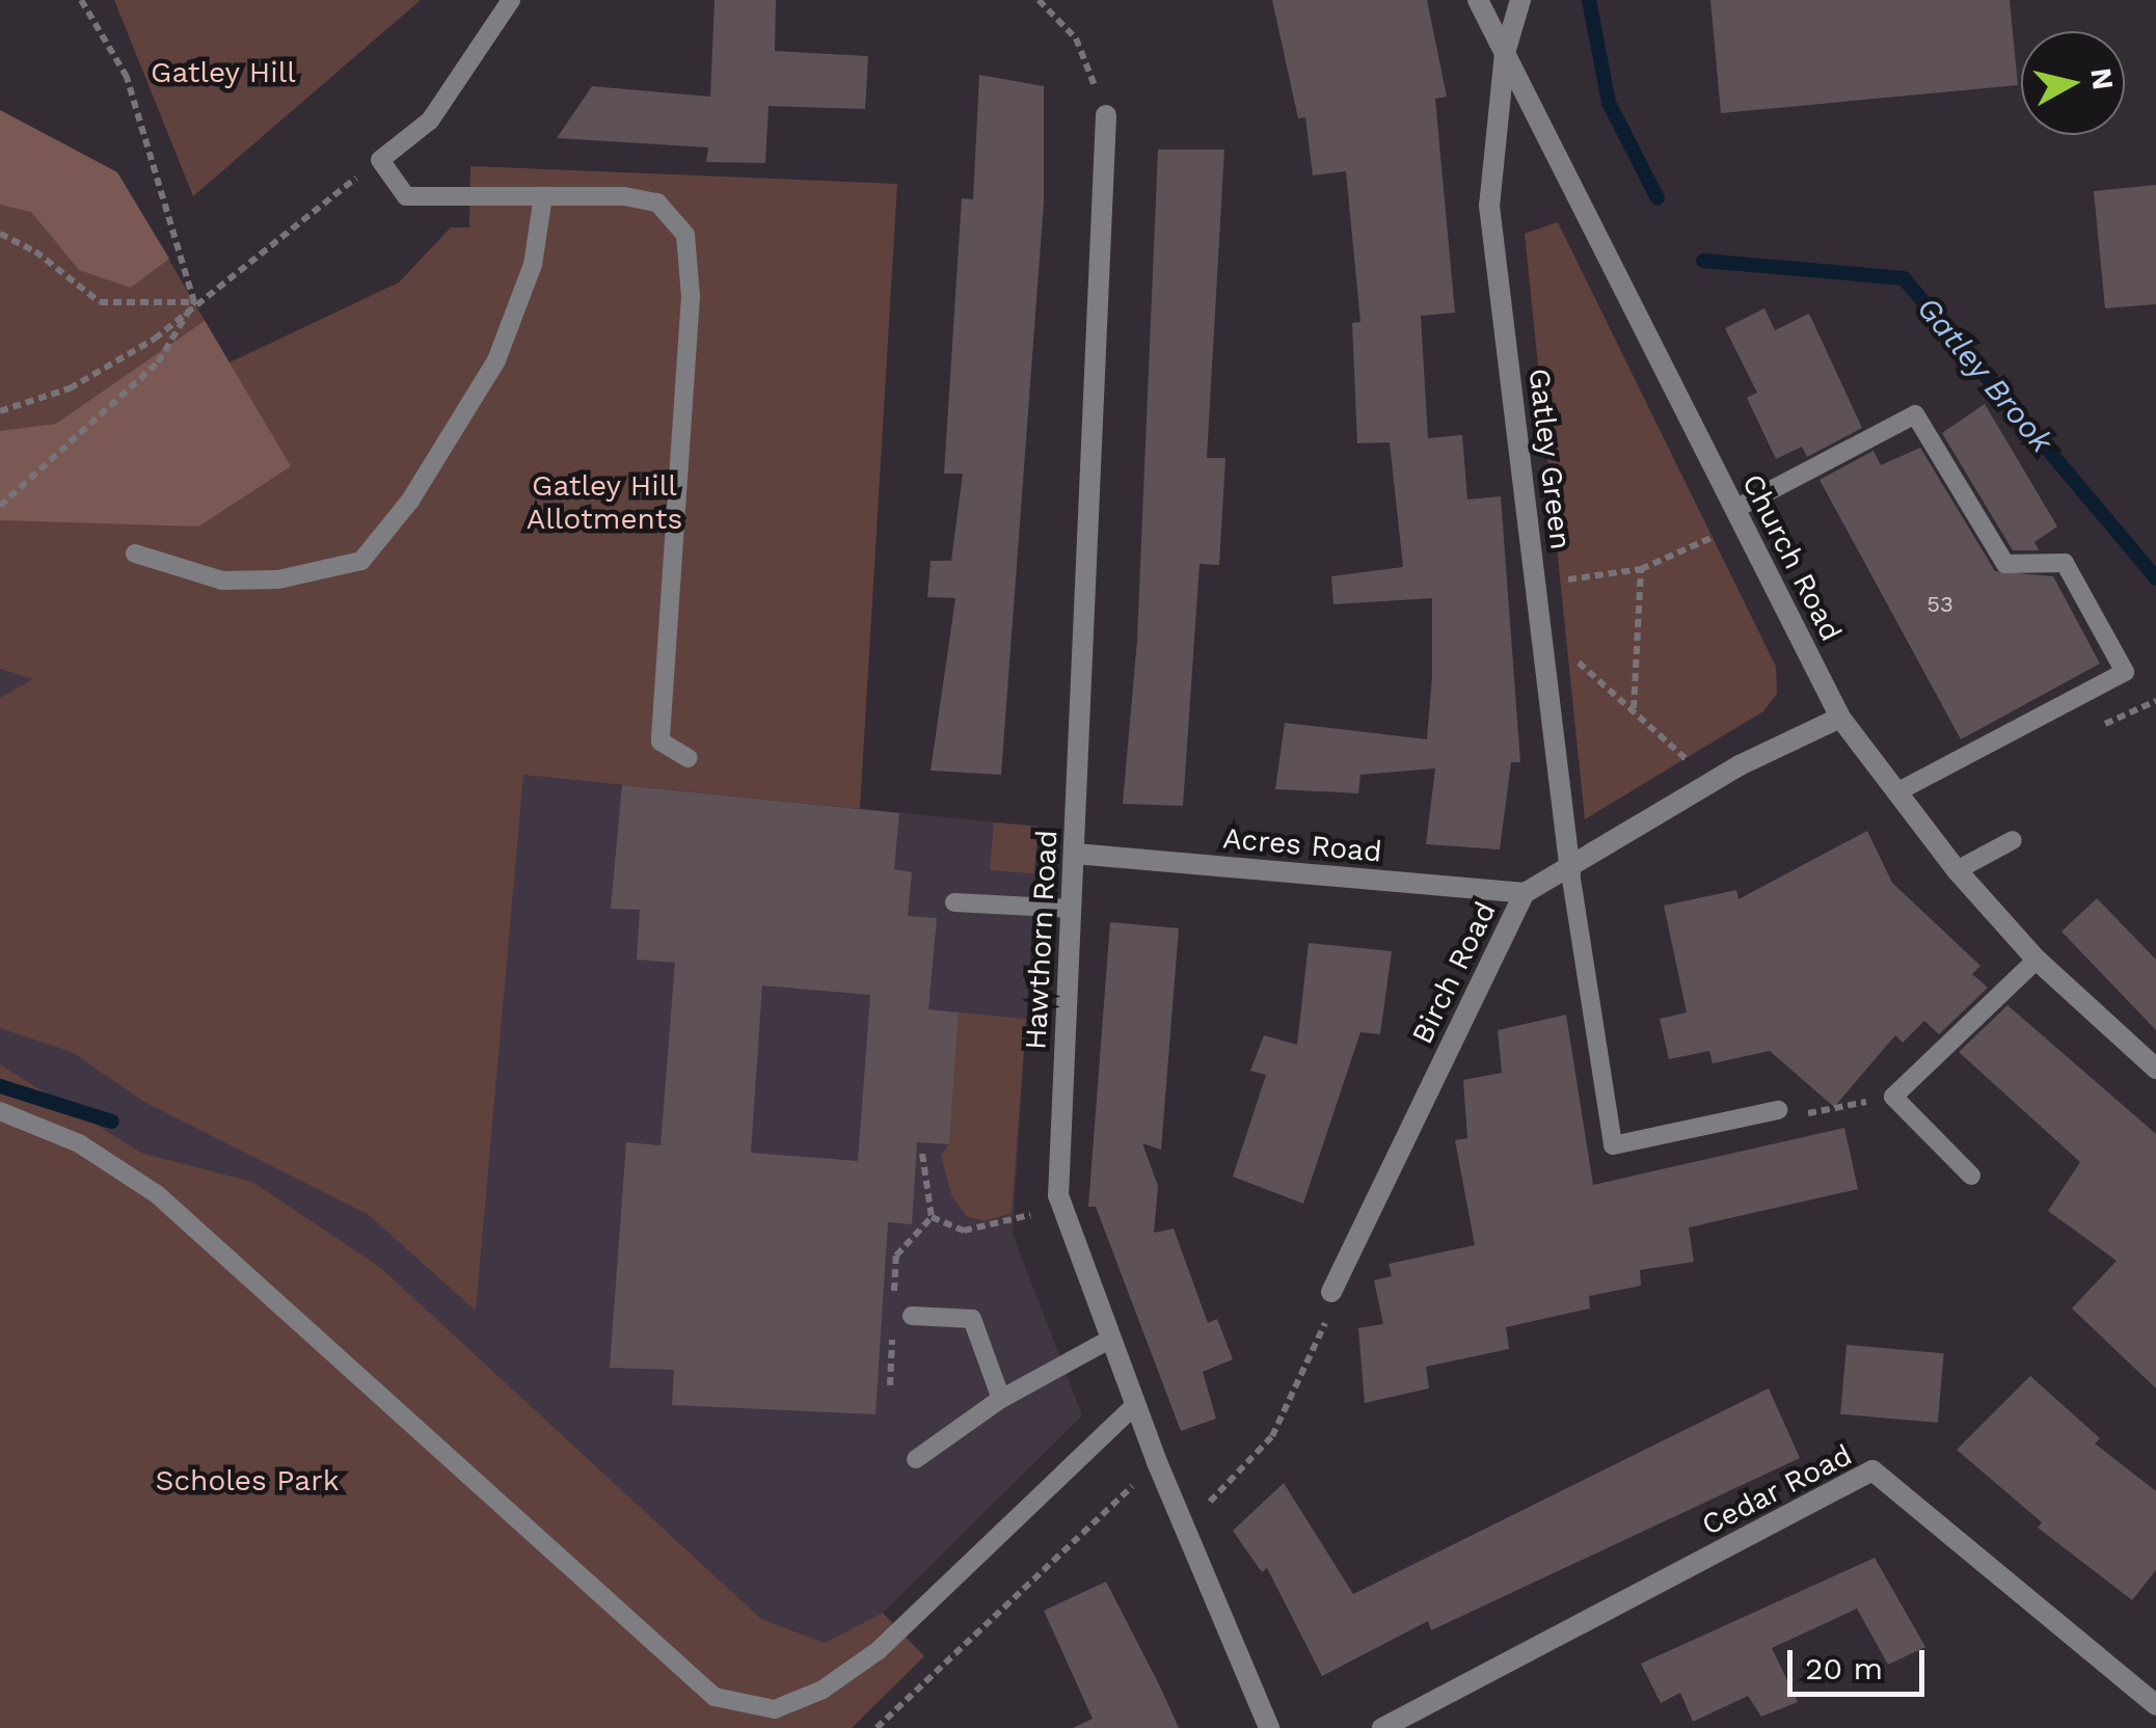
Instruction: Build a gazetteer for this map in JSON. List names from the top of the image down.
{
  "streets": {
    "street": [
      "Gatley Green",
      "Church Road",
      "Acres Road",
      "Hawthorn Road",
      "Birch Road",
      "Cedar Road"
    ]
  },
  "crossings": [
    ["Gatley Green", "Church Road"],
    ["Gatley Green", "Birch Road"],
    ["Church Road", "Birch Road"],
    ["Acres Road", "Hawthorn Road"],
    ["Acres Road", "Birch Road"]
  ],
  "water": ["Gatley Brook"],
  "parks": ["Gatley Hill", "Gatley Hill Allotments", "Scholes Park"],
  "house_numbers": ["53"],
  "scale_bar": "20 m",
  "north": "right"
}
